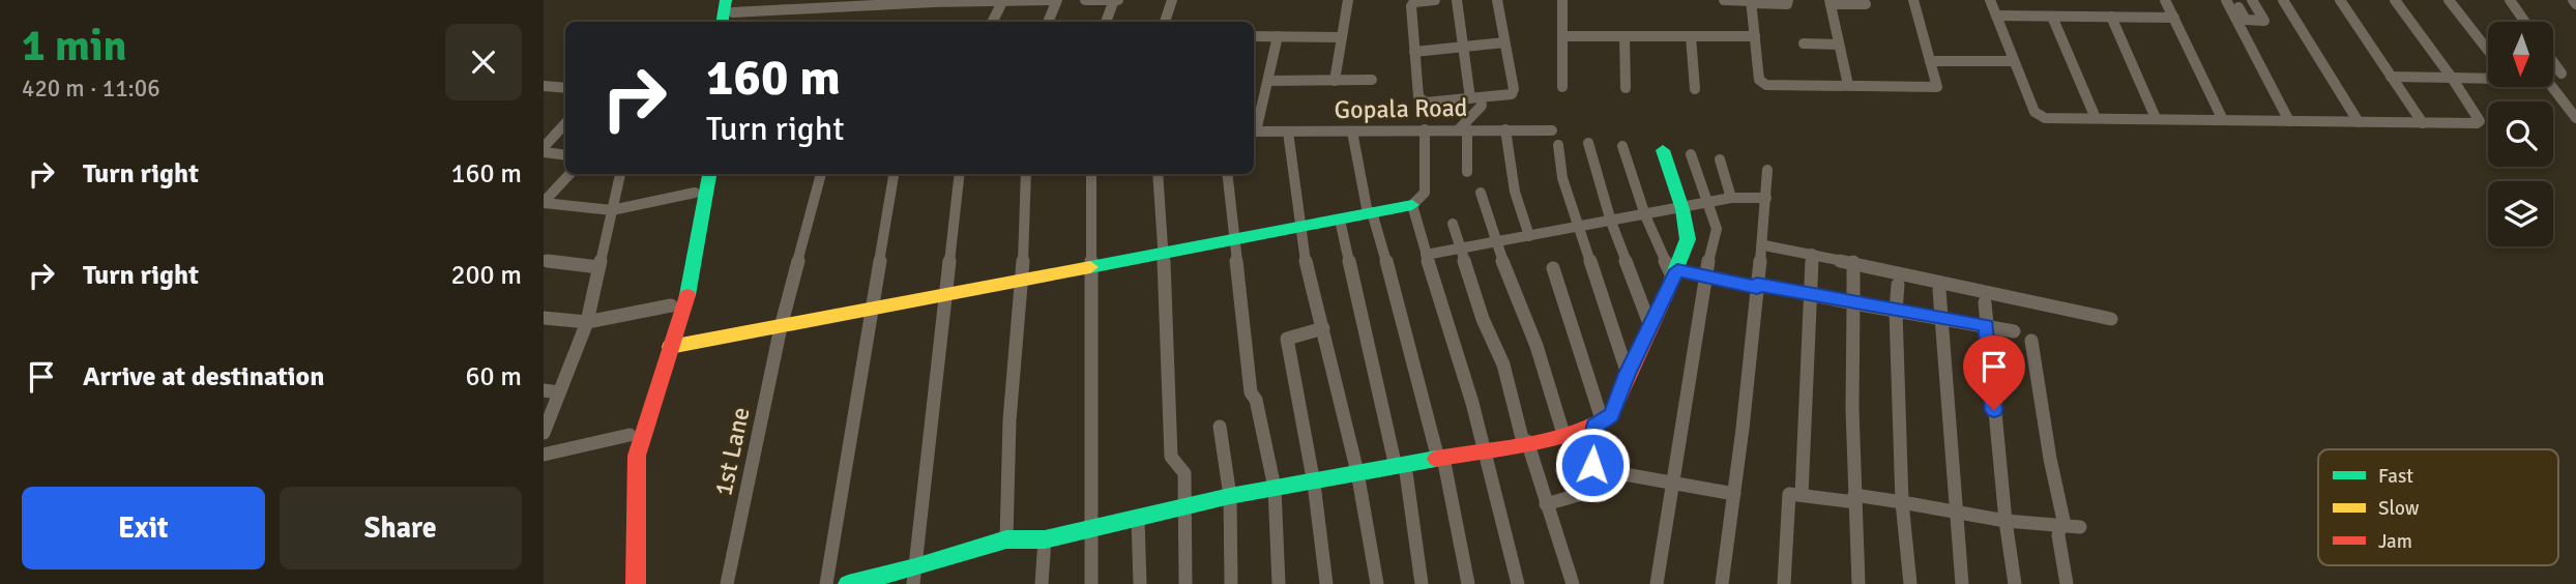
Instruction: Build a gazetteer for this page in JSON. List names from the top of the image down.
{
  "streets": {
    "street": ["Gopala Road", "1st Lane"]
  },
  "legend": ["Fast", "Slow", "Jam"],
  "north": "bottom",
  "page": {
    "heading": ["1 min", "420 m · 11:06"],
    "turn": ["160 m", "Turn right"],
    "list": [
      {
        "name": "Turn right",
        "value": "160 m"
      },
      {
        "name": "Turn right",
        "value": "200 m"
      },
      {
        "name": "Arrive at destination",
        "value": "60 m"
      }
    ],
    "buttons": ["Exit", "Share"]
  }
}
